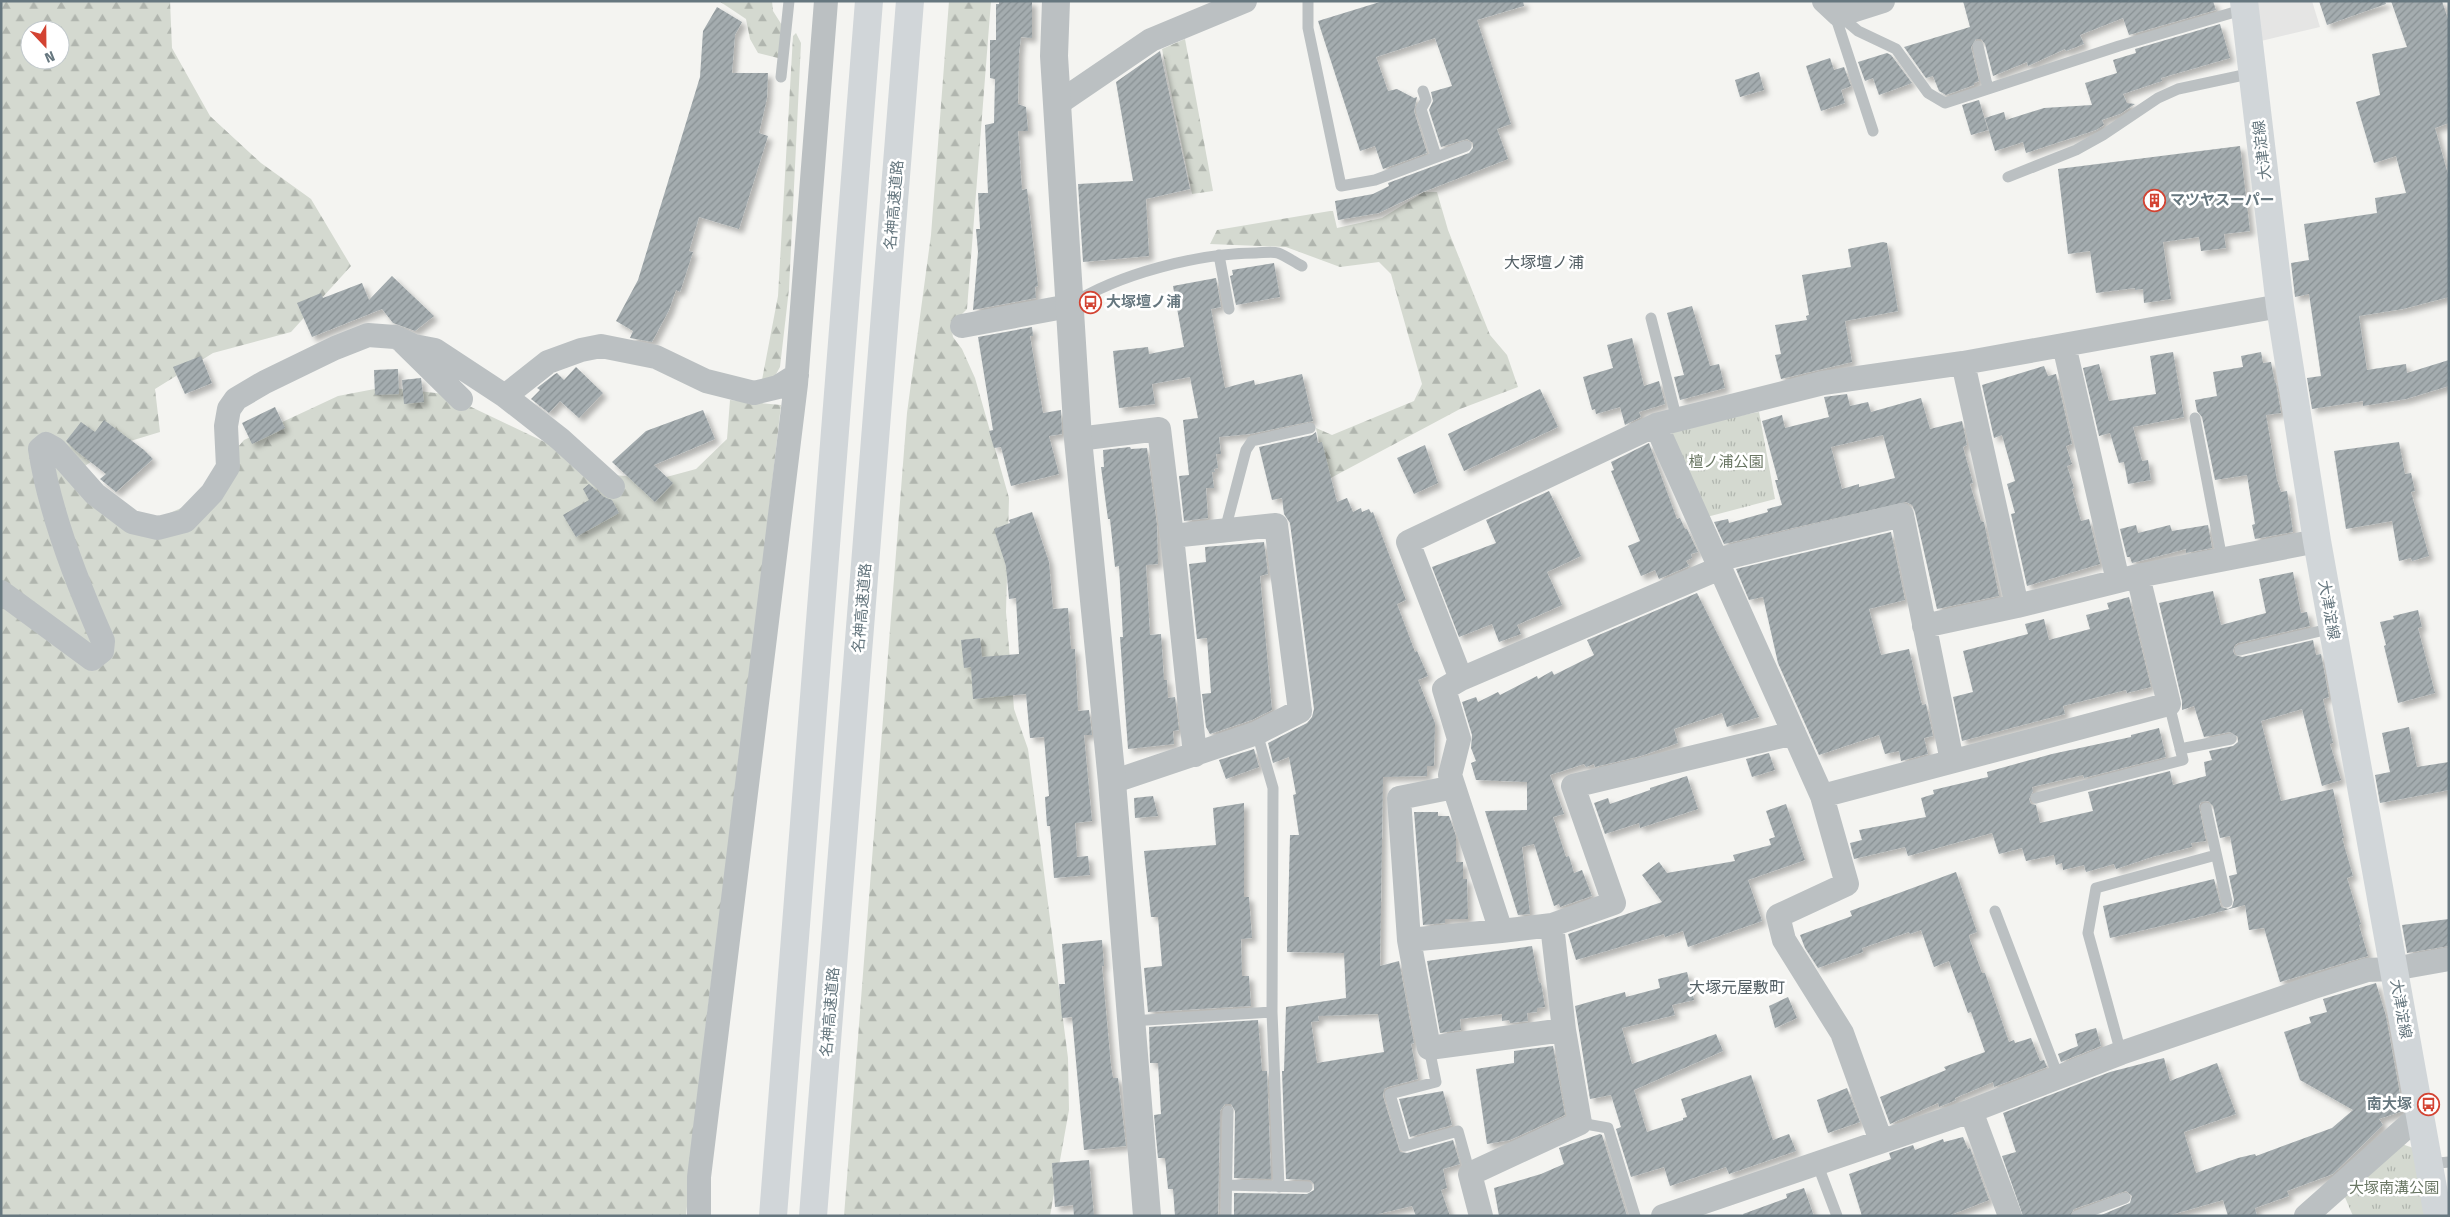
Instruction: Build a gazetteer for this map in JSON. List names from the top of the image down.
{
  "streets": {
    "main road": ["大津淀線", "名神高速道路"]
  },
  "districts": ["大塚壇ノ浦", "大塚元屋敷町"],
  "parks": ["檀ノ浦公園", "大塚南溝公園"],
  "places": {
    "building": ["マツヤスーパー"],
    "bus stop": ["大塚壇ノ浦", "南大塚"]
  },
  "north": "bottom"
}
